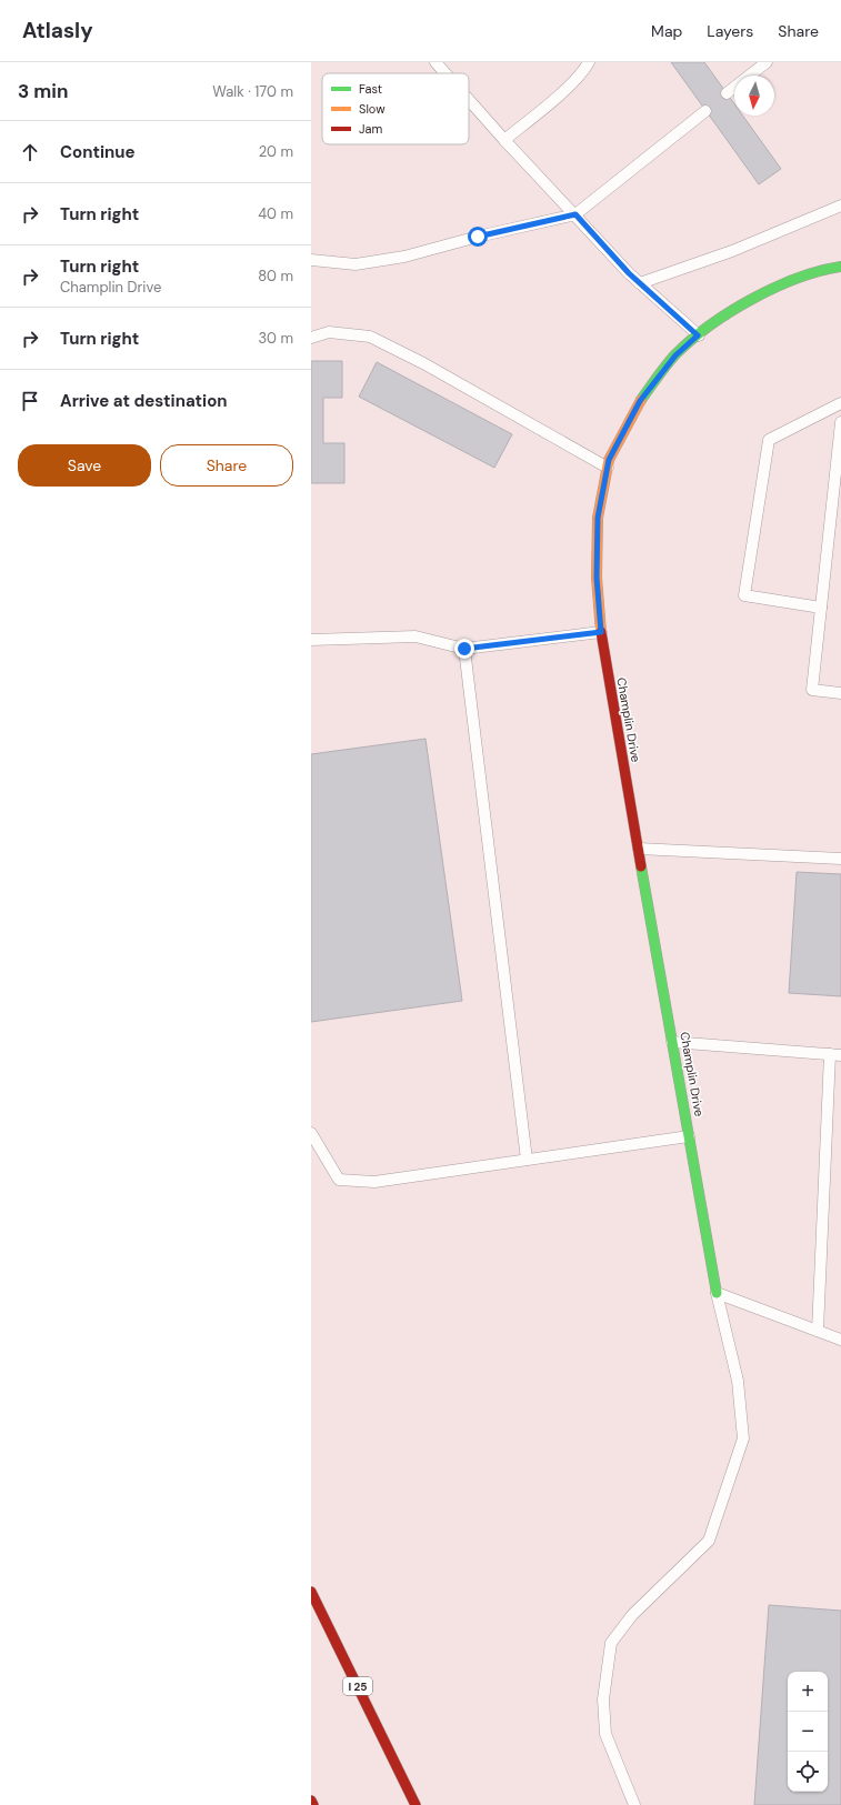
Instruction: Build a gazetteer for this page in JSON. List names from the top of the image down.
{
  "streets": {
    "main road": ["Champlin Drive", "I 25"]
  },
  "legend": ["Fast", "Slow", "Jam"],
  "north": "bottom",
  "page": {
    "header": "Atlasly",
    "nav": ["Map", "Layers", "Share"],
    "heading": ["3 min", "Walk · 170 m"],
    "list": [
      ["Continue", "20 m"],
      ["Turn right", "40 m"],
      ["Turn right", "Champlin Drive", "80 m"],
      ["Turn right", "30 m"],
      "Arrive at destination"
    ],
    "buttons": ["Save", "Share"],
    "map_buttons": ["+", "−"]
  }
}
